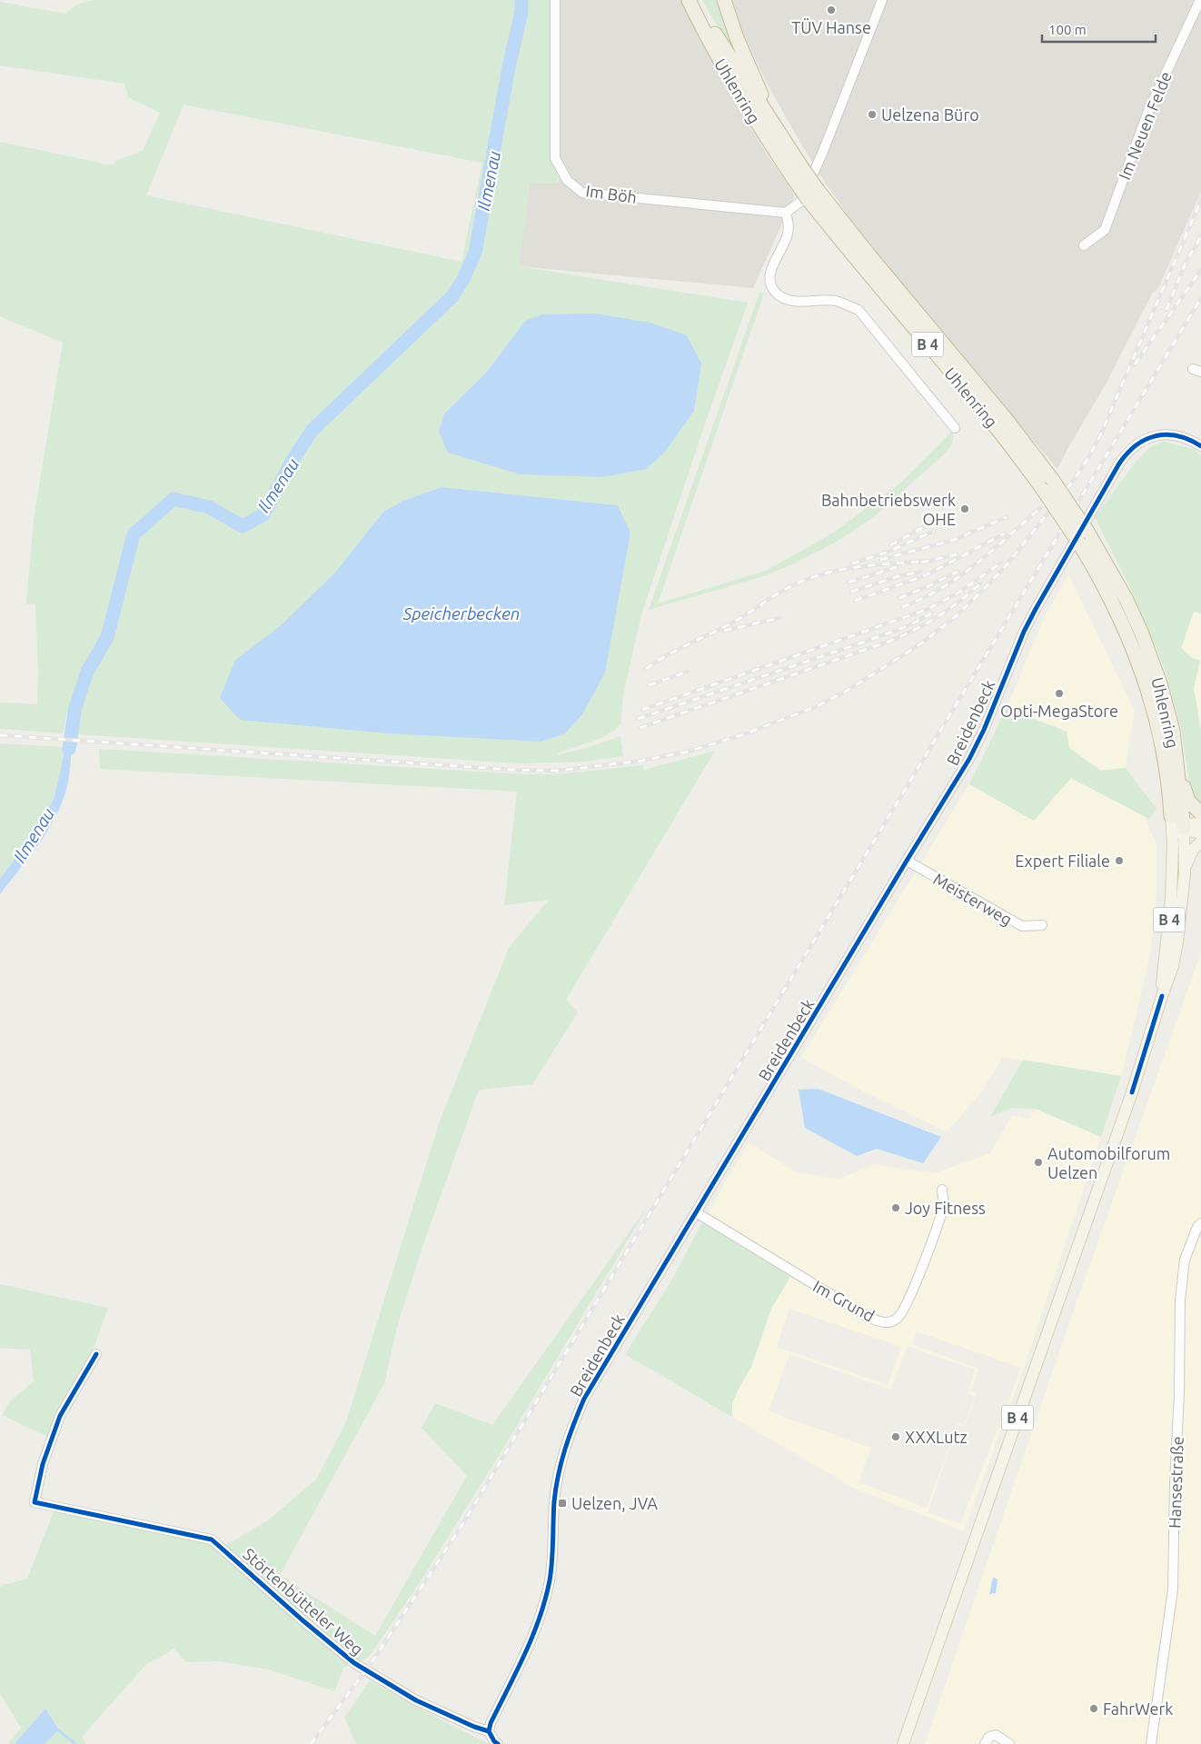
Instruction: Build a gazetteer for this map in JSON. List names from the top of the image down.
{
  "streets": {
    "highway": ["Uhlenring", "B 4"],
    "street": [
      "Im Neuen Felde",
      "Im Böh",
      "Breidenbeck",
      "Meisterweg",
      "Im Grund",
      "Hansestraße",
      "Störtenbütteler Weg"
    ]
  },
  "crossings": [
    ["Uhlenring", "B 4"],
    ["Breidenbeck", "Meisterweg"],
    ["Breidenbeck", "Im Grund"],
    ["Breidenbeck", "Störtenbütteler Weg"]
  ],
  "water": ["Ilmenau", "Speicherbecken"],
  "places": {
    "other": [
      "TÜV Hanse",
      "Uelzena Büro",
      "Bahnbetriebswerk OHE",
      "Opti-MegaStore",
      "Expert Filiale",
      "Automobilforum Uelzen",
      "Joy Fitness",
      "XXXLutz",
      "FahrWerk"
    ],
    "transit": ["Uelzen, JVA"]
  },
  "scale_bar": "100 m"
}
